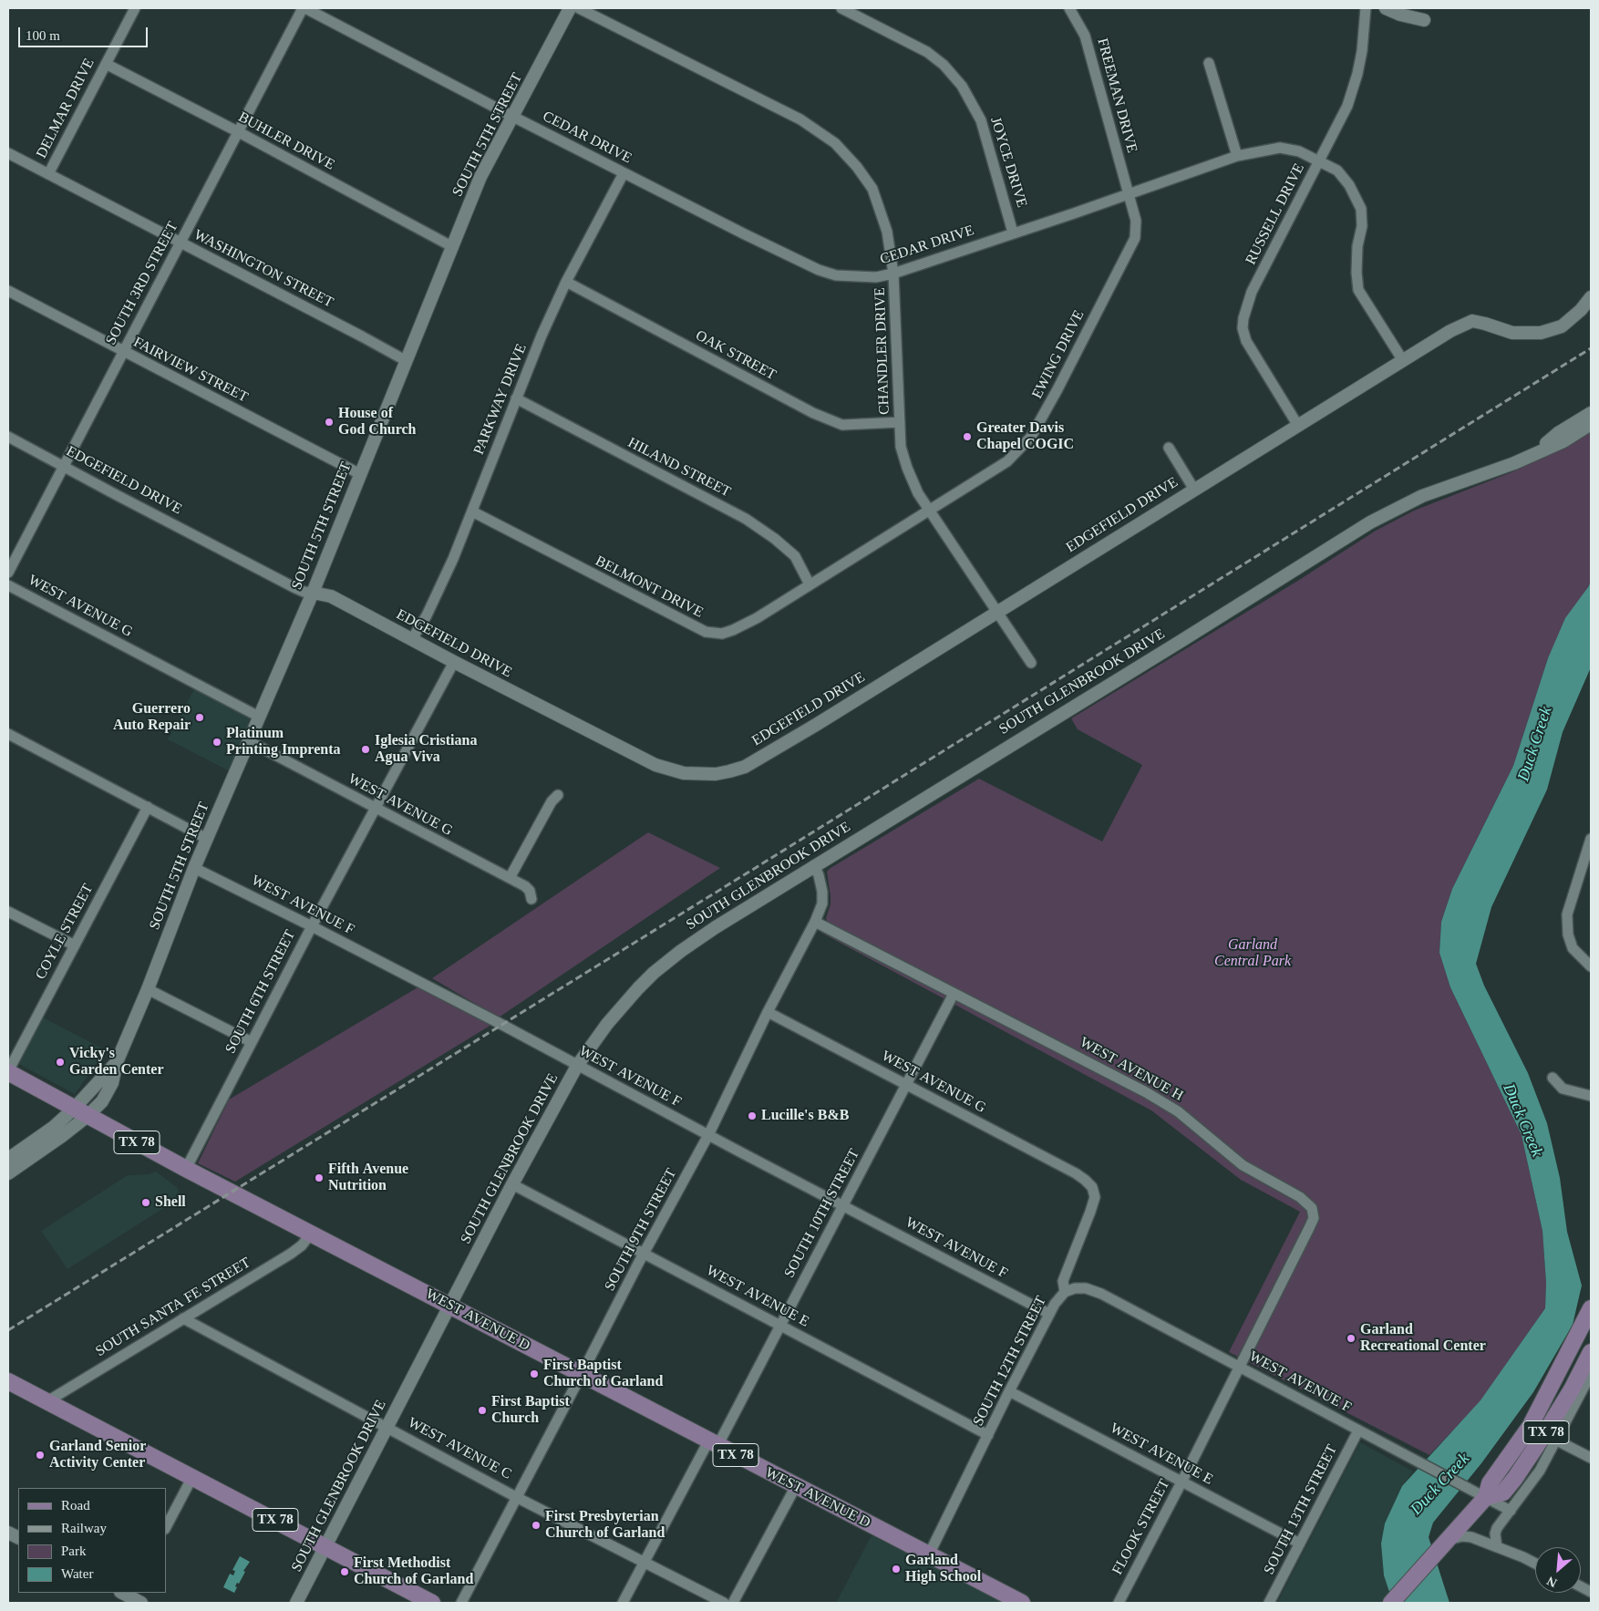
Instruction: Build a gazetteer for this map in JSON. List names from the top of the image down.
{
  "streets": {
    "main road": ["TX 78", "WEST AVENUE D"],
    "street": [
      "FREEMAN DRIVE",
      "DELMAR DRIVE",
      "SOUTH 5TH STREET",
      "CEDAR DRIVE",
      "BUHLER DRIVE",
      "JOYCE DRIVE",
      "RUSSELL DRIVE",
      "WASHINGTON STREET",
      "SOUTH 3RD STREET",
      "CHANDLER DRIVE",
      "EWING DRIVE",
      "OAK STREET",
      "FAIRVIEW STREET",
      "PARKWAY DRIVE",
      "HILAND STREET",
      "EDGEFIELD DRIVE",
      "BELMONT DRIVE",
      "WEST AVENUE G",
      "SOUTH GLENBROOK DRIVE",
      "WEST AVENUE F",
      "COYLE STREET",
      "SOUTH 6TH STREET",
      "WEST AVENUE H",
      "SOUTH 10TH STREET",
      "SOUTH 9TH STREET",
      "WEST AVENUE E",
      "SOUTH SANTA FE STREET",
      "SOUTH 12TH STREET",
      "WEST AVENUE C",
      "SOUTH 13TH STREET",
      "FLOOK STREET"
    ]
  },
  "crossings": [
    ["FREEMAN DRIVE", "CEDAR DRIVE"],
    ["FREEMAN DRIVE", "EWING DRIVE"],
    ["DELMAR DRIVE", "BUHLER DRIVE"],
    ["DELMAR DRIVE", "WASHINGTON STREET"],
    ["SOUTH 5TH STREET", "CEDAR DRIVE"],
    ["SOUTH 5TH STREET", "BUHLER DRIVE"],
    ["SOUTH 5TH STREET", "WASHINGTON STREET"],
    ["SOUTH 5TH STREET", "FAIRVIEW STREET"],
    ["SOUTH 5TH STREET", "EDGEFIELD DRIVE"],
    ["SOUTH 5TH STREET", "WEST AVENUE G"],
    ["SOUTH 5TH STREET", "WEST AVENUE F"],
    ["SOUTH 5TH STREET", "WEST AVENUE D"],
    ["CEDAR DRIVE", "JOYCE DRIVE"],
    ["CEDAR DRIVE", "RUSSELL DRIVE"],
    ["CEDAR DRIVE", "SOUTH 3RD STREET"],
    ["CEDAR DRIVE", "CHANDLER DRIVE"],
    ["CEDAR DRIVE", "EWING DRIVE"],
    ["CEDAR DRIVE", "PARKWAY DRIVE"],
    ["CEDAR DRIVE", "EDGEFIELD DRIVE"],
    ["BUHLER DRIVE", "SOUTH 3RD STREET"],
    ["RUSSELL DRIVE", "EDGEFIELD DRIVE"],
    ["WASHINGTON STREET", "SOUTH 3RD STREET"],
    ["SOUTH 3RD STREET", "FAIRVIEW STREET"],
    ["SOUTH 3RD STREET", "EDGEFIELD DRIVE"],
    ["CHANDLER DRIVE", "EWING DRIVE"],
    ["CHANDLER DRIVE", "OAK STREET"],
    ["CHANDLER DRIVE", "EDGEFIELD DRIVE"],
    ["CHANDLER DRIVE", "BELMONT DRIVE"],
    ["EWING DRIVE", "BELMONT DRIVE"],
    ["OAK STREET", "PARKWAY DRIVE"],
    ["PARKWAY DRIVE", "HILAND STREET"],
    ["PARKWAY DRIVE", "EDGEFIELD DRIVE"],
    ["PARKWAY DRIVE", "BELMONT DRIVE"],
    ["HILAND STREET", "BELMONT DRIVE"],
    ["EDGEFIELD DRIVE", "SOUTH 6TH STREET"],
    ["WEST AVENUE G", "SOUTH 6TH STREET"],
    ["WEST AVENUE G", "SOUTH 10TH STREET"],
    ["WEST AVENUE G", "SOUTH 9TH STREET"],
    ["WEST AVENUE G", "SOUTH 12TH STREET"],
    ["SOUTH GLENBROOK DRIVE", "WEST AVENUE F"],
    ["SOUTH GLENBROOK DRIVE", "TX 78"],
    ["SOUTH GLENBROOK DRIVE", "SOUTH 9TH STREET"],
    ["SOUTH GLENBROOK DRIVE", "WEST AVENUE E"],
    ["SOUTH GLENBROOK DRIVE", "WEST AVENUE D"],
    ["SOUTH GLENBROOK DRIVE", "WEST AVENUE C"],
    ["WEST AVENUE F", "SOUTH 6TH STREET"],
    ["WEST AVENUE F", "WEST AVENUE H"],
    ["WEST AVENUE F", "TX 78"],
    ["WEST AVENUE F", "SOUTH 10TH STREET"],
    ["WEST AVENUE F", "SOUTH 9TH STREET"],
    ["WEST AVENUE F", "SOUTH 12TH STREET"],
    ["WEST AVENUE F", "SOUTH 13TH STREET"],
    ["WEST AVENUE F", "FLOOK STREET"],
    ["COYLE STREET", "WEST AVENUE D"],
    ["SOUTH 6TH STREET", "WEST AVENUE D"],
    ["WEST AVENUE H", "SOUTH 10TH STREET"],
    ["WEST AVENUE H", "SOUTH 9TH STREET"],
    ["WEST AVENUE H", "FLOOK STREET"],
    ["TX 78", "SOUTH SANTA FE STREET"],
    ["SOUTH 10TH STREET", "WEST AVENUE E"],
    ["SOUTH 10TH STREET", "WEST AVENUE D"],
    ["SOUTH 10TH STREET", "WEST AVENUE C"],
    ["SOUTH 9TH STREET", "WEST AVENUE E"],
    ["SOUTH 9TH STREET", "WEST AVENUE D"],
    ["SOUTH 9TH STREET", "WEST AVENUE C"],
    ["WEST AVENUE E", "SOUTH 12TH STREET"],
    ["WEST AVENUE E", "SOUTH 13TH STREET"],
    ["WEST AVENUE E", "FLOOK STREET"],
    ["SOUTH SANTA FE STREET", "WEST AVENUE D"],
    ["SOUTH SANTA FE STREET", "WEST AVENUE C"],
    ["WEST AVENUE D", "SOUTH 12TH STREET"]
  ],
  "water": ["Duck Creek"],
  "parks": ["Garland Central Park"],
  "places": [
    "House of God Church",
    "Greater Davis Chapel COGIC",
    "Guerrero Auto Repair",
    "Platinum Printing Imprenta",
    "Iglesia Cristiana Agua Viva",
    "Vicky's Garden Center",
    "Lucille's B&B",
    "Fifth Avenue Nutrition",
    "Shell",
    "Garland Recreational Center",
    "First Baptist Church of Garland",
    "First Baptist Church",
    "Garland Senior Activity Center",
    "First Presbyterian Church of Garland",
    "Garland High School",
    "First Methodist Church of Garland"
  ],
  "legend": [
    "Road",
    "Railway",
    "Park",
    "Water"
  ],
  "scale_bar": "100 m",
  "north": "bottom left"
}
